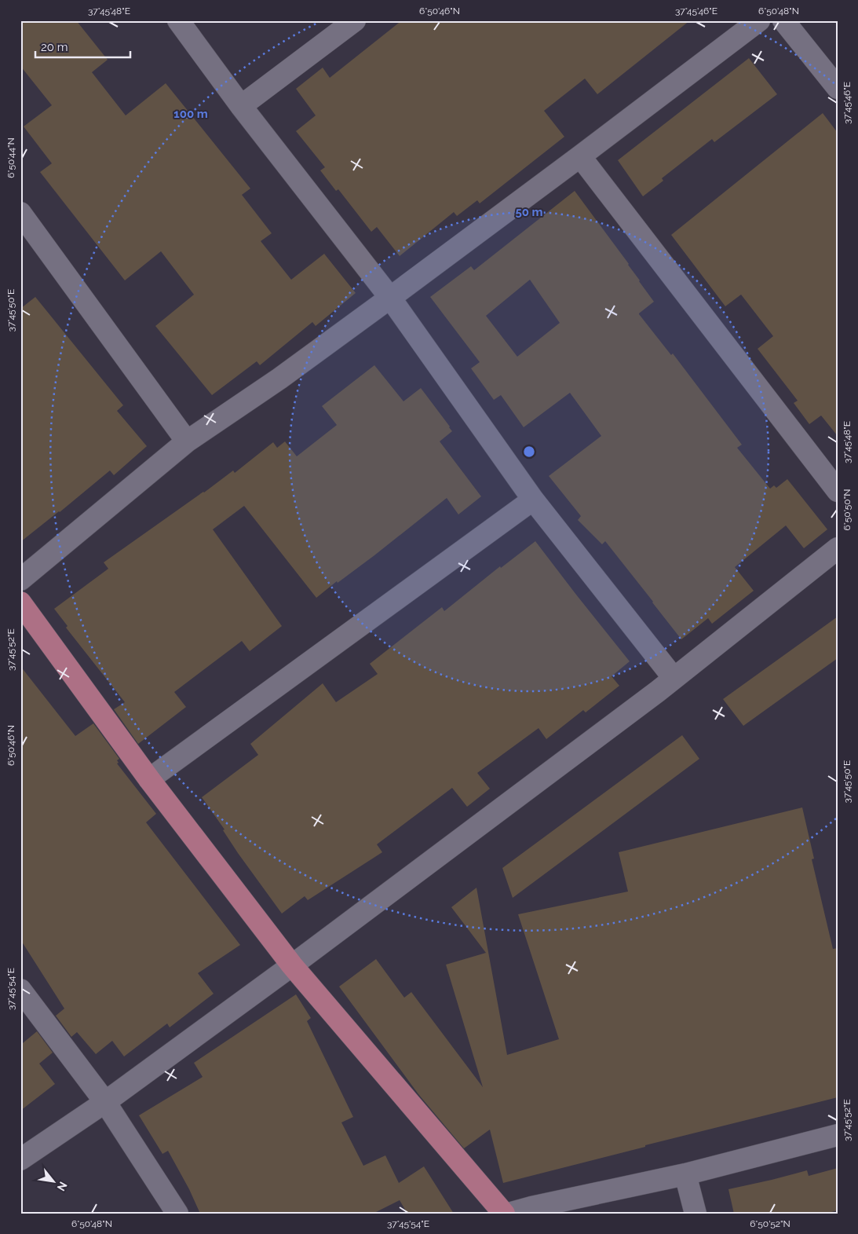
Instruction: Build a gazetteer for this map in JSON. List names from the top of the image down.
{
  "scale_bar": "20 m",
  "north": "bottom right",
  "coordinates": [
    "37°45'48\"E",
    "6°50'46\"N",
    "37°45'46\"E",
    "6°50'48\"N",
    "6°50'44\"N",
    "37°45'50\"E",
    "6°50'50\"N",
    "37°45'52\"E",
    "37°45'54\"E",
    "6°50'52\"N"
  ],
  "rings": ["100 m", "50 m"]
}
